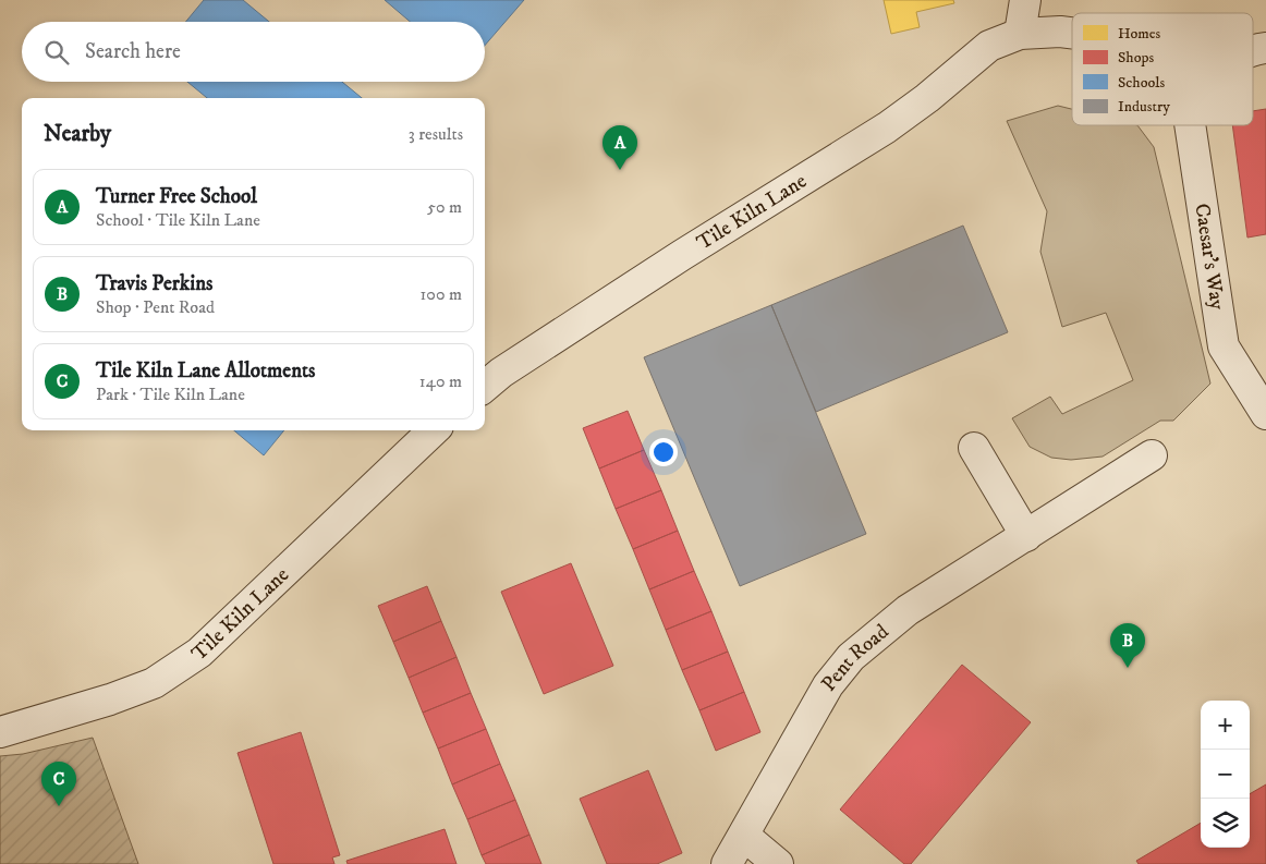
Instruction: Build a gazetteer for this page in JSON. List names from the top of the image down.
{
  "streets": {
    "street": ["Tile Kiln Lane", "Caesar's Way", "Pent Road"]
  },
  "legend": [
    "Homes",
    "Shops",
    "Schools",
    "Industry"
  ],
  "page": {
    "search": "Search here",
    "heading": ["Nearby", "3 results"],
    "pins": ["A", "B", "C"],
    "list": [
      {
        "mark": "A",
        "name": "Turner Free School",
        "note": "School · Tile Kiln Lane",
        "value": "50 m"
      },
      {
        "mark": "B",
        "name": "Travis Perkins",
        "note": "Shop · Pent Road",
        "value": "100 m"
      },
      {
        "mark": "C",
        "name": "Tile Kiln Lane Allotments",
        "note": "Park · Tile Kiln Lane",
        "value": "140 m"
      }
    ],
    "map_buttons": ["+", "−"]
  }
}
